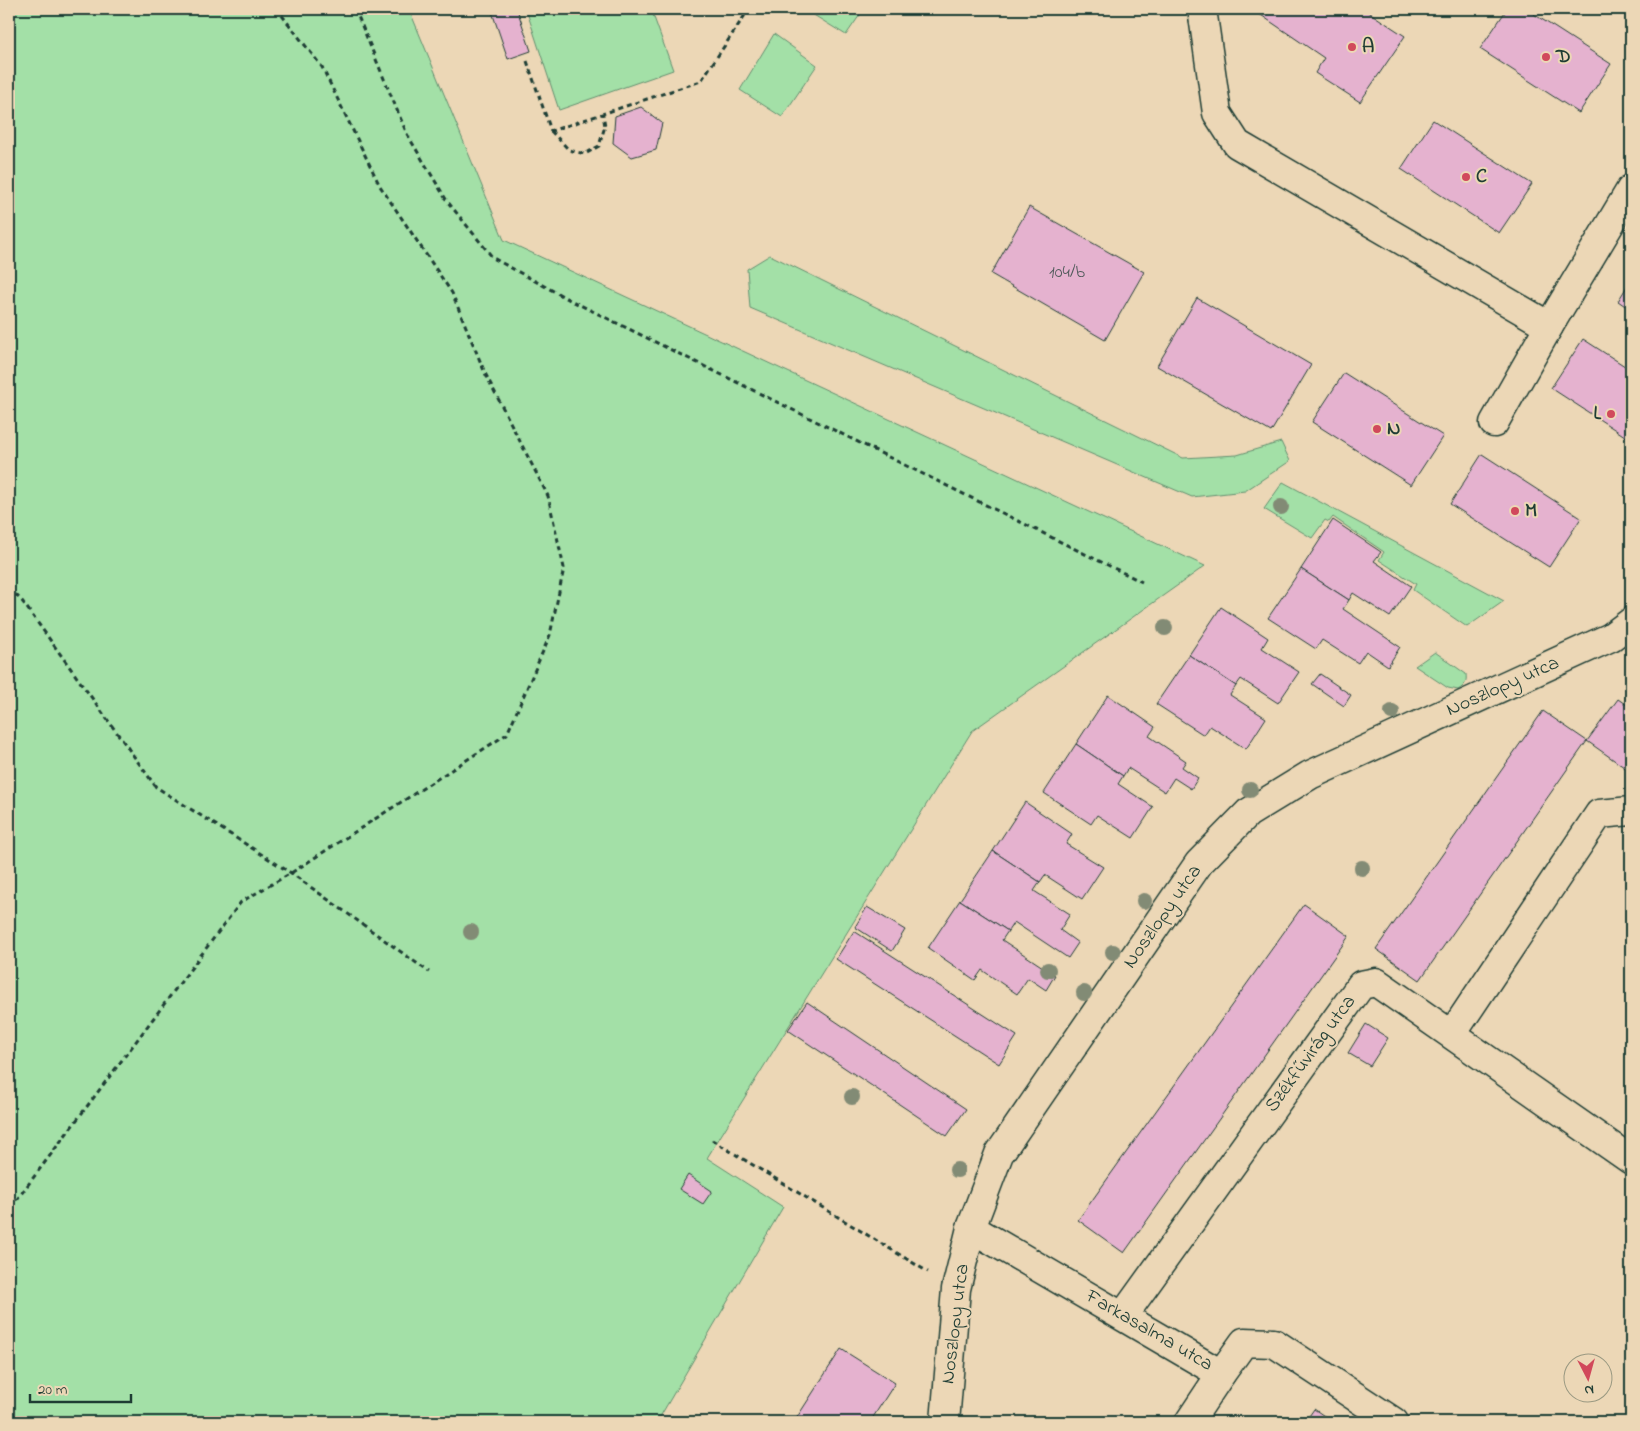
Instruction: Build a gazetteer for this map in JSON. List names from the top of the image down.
{
  "streets": {
    "street": ["Noszlopy utca", "Székfűvirág utca", "Farkasalma utca"]
  },
  "crossings": [
    ["Noszlopy utca", "Farkasalma utca"],
    ["Székfűvirág utca", "Farkasalma utca"]
  ],
  "places": [
    "A",
    "D",
    "C",
    "L",
    "N",
    "M"
  ],
  "house_numbers": ["104/b"],
  "scale_bar": "20 m",
  "north": "bottom"
}
